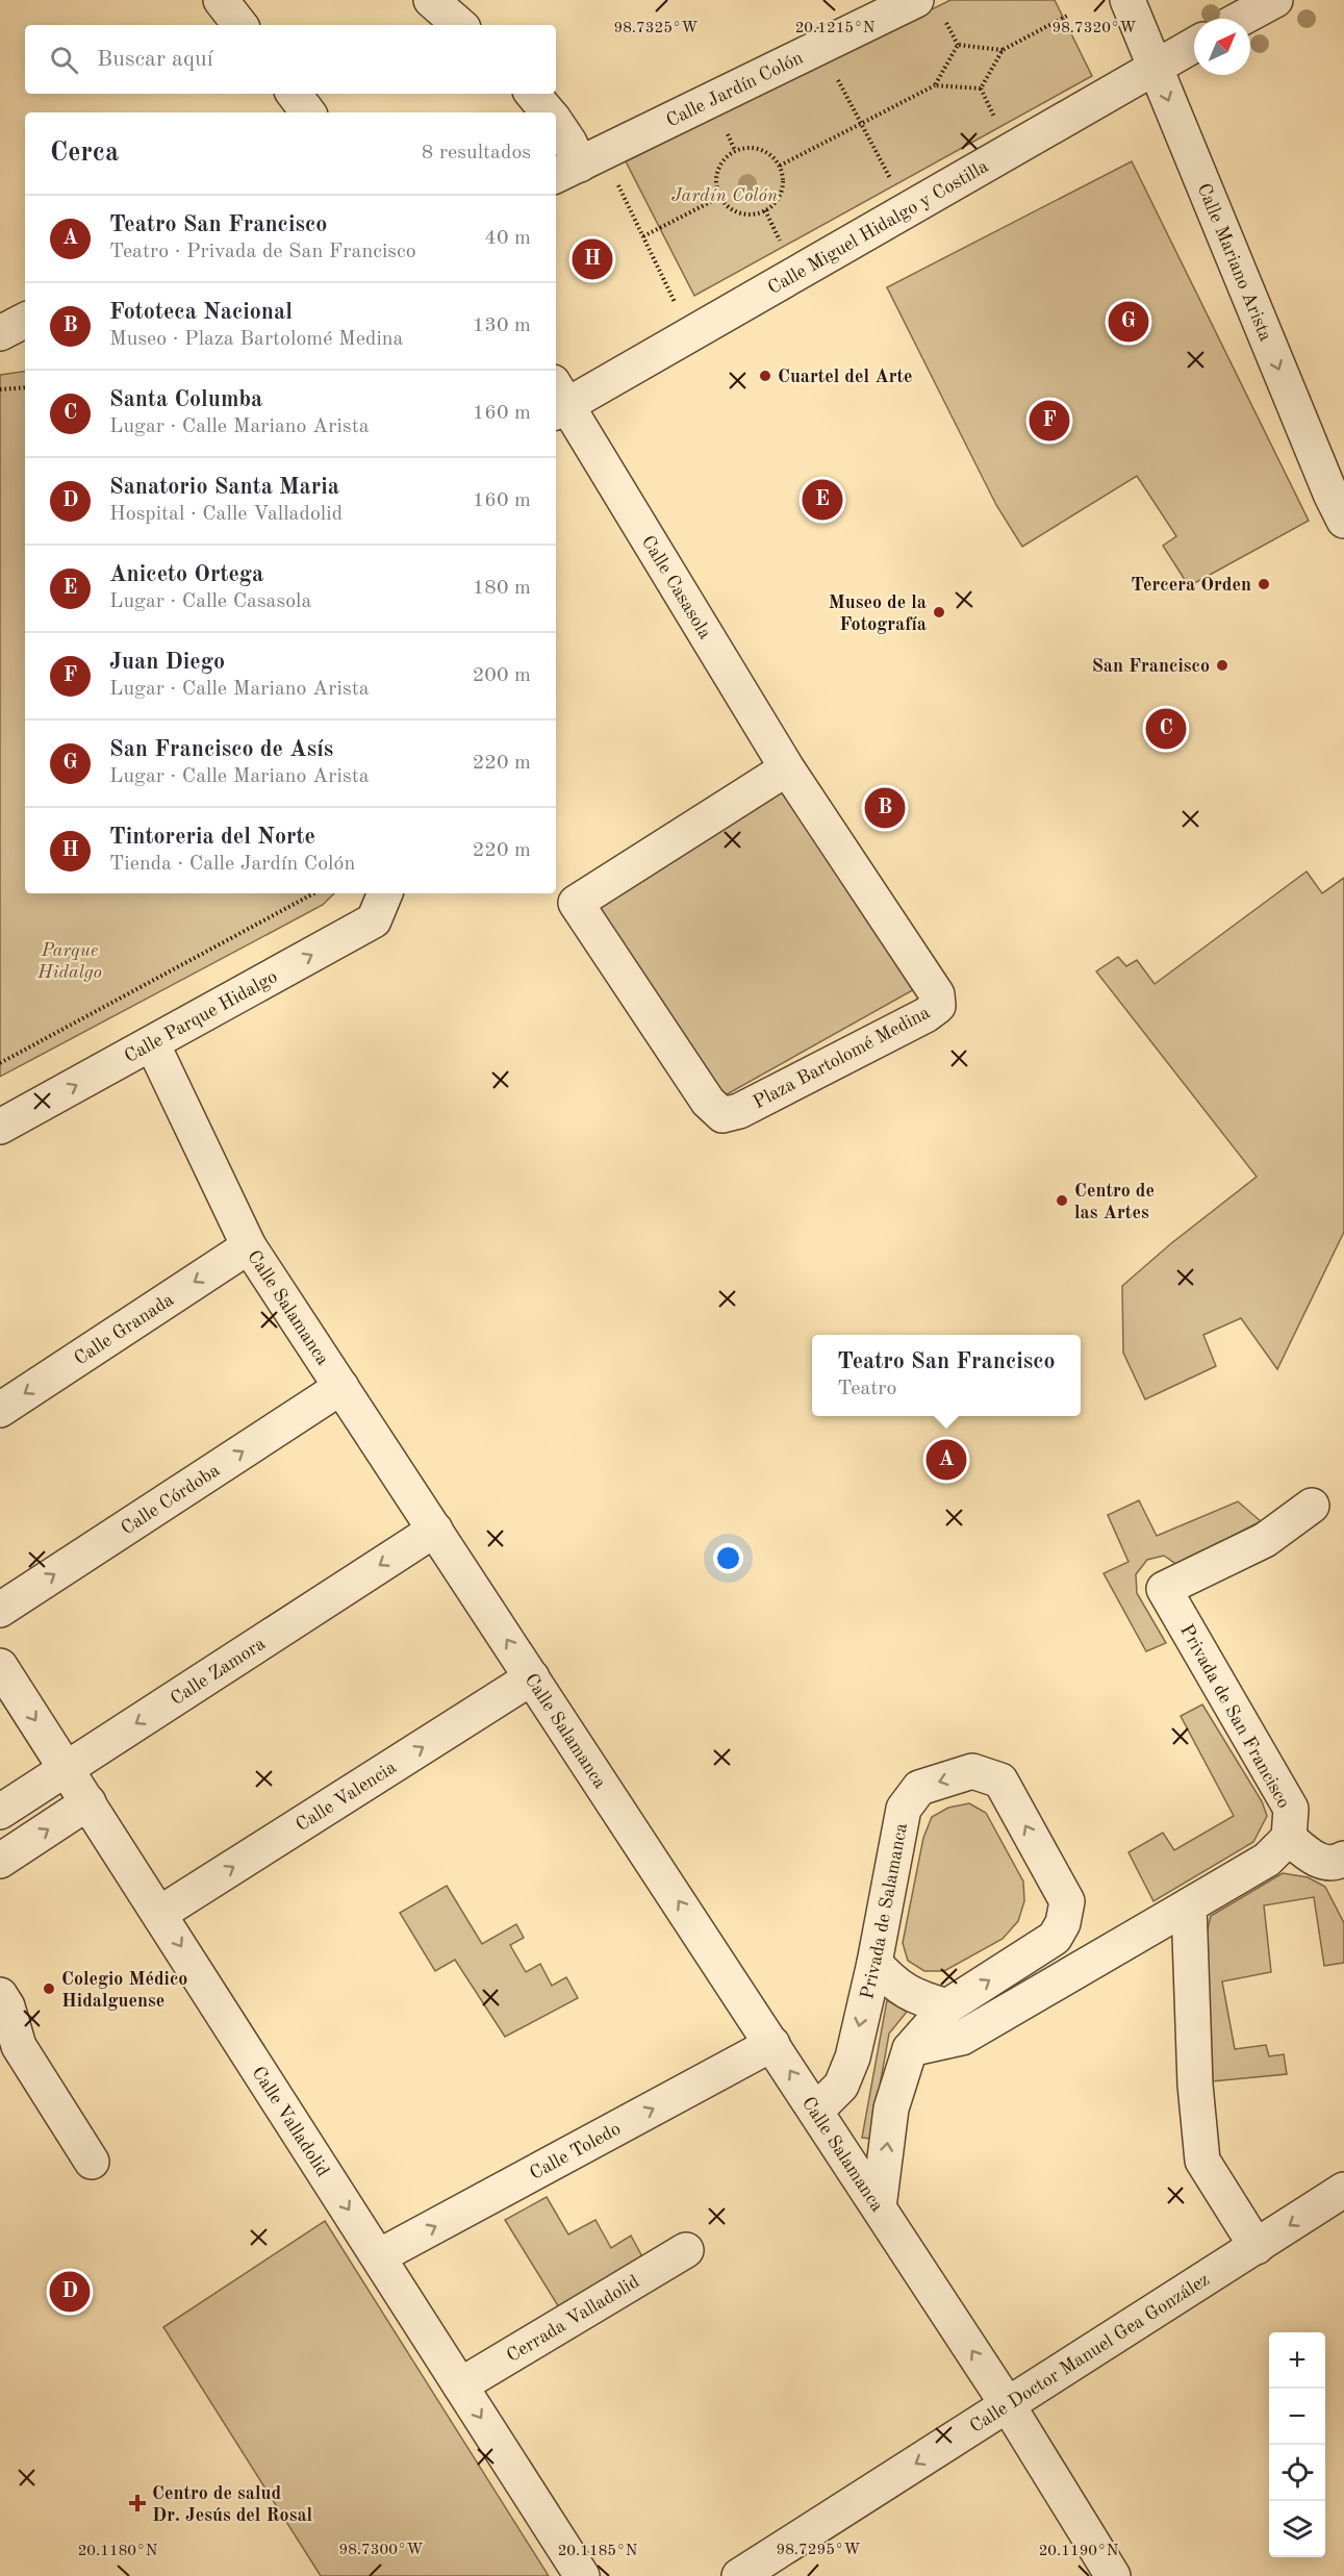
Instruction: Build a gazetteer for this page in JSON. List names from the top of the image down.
{
  "streets": {
    "street": [
      "Calle Jardín Colón",
      "Calle Miguel Hidalgo y Costilla",
      "Calle Mariano Arista",
      "Calle Casasola",
      "Calle Parque Hidalgo",
      "Plaza Bartolomé Medina",
      "Calle Salamanca",
      "Calle Granada",
      "Calle Córdoba",
      "Calle Zamora",
      "Privada de San Francisco",
      "Calle Valencia",
      "Privada de Salamanca",
      "Calle Valladolid",
      "Calle Toledo",
      "Cerrada Valladolid",
      "Calle Doctor Manuel Gea González"
    ]
  },
  "crossings": [
    ["Calle Miguel Hidalgo y Costilla", "Calle Mariano Arista"],
    ["Calle Miguel Hidalgo y Costilla", "Calle Casasola"],
    ["Calle Casasola", "Plaza Bartolomé Medina"],
    ["Calle Parque Hidalgo", "Calle Salamanca"],
    ["Calle Salamanca", "Calle Granada"],
    ["Calle Salamanca", "Calle Córdoba"],
    ["Calle Salamanca", "Calle Zamora"],
    ["Calle Salamanca", "Calle Valencia"],
    ["Calle Salamanca", "Privada de Salamanca"],
    ["Calle Salamanca", "Calle Toledo"],
    ["Calle Salamanca", "Calle Doctor Manuel Gea González"],
    ["Calle Zamora", "Calle Valladolid"],
    ["Calle Valencia", "Calle Valladolid"],
    ["Calle Valladolid", "Calle Toledo"],
    ["Calle Valladolid", "Cerrada Valladolid"]
  ],
  "one_way": [
    "Calle Mariano Arista",
    "Calle Parque Hidalgo",
    "Calle Salamanca",
    "Calle Granada",
    "Calle Córdoba",
    "Calle Zamora",
    "Calle Valencia",
    "Calle Valladolid",
    "Calle Toledo",
    "Calle Doctor Manuel Gea González"
  ],
  "parks": ["Jardín Colón", "Parque Hidalgo"],
  "places": {
    "other": [
      "Cuartel del Arte",
      "Tercera Orden",
      "Museo de la Fotografía",
      "San Francisco",
      "Centro de las Artes",
      "Colegio Médico Hidalguense"
    ],
    "health": ["Centro de salud Dr. Jesús del Rosal"]
  },
  "north": "top right",
  "page": {
    "search": "Buscar aquí",
    "heading": ["Cerca", "8 resultados"],
    "list": [
      {
        "mark": "A",
        "name": "Teatro San Francisco",
        "note": "Teatro · Privada de San Francisco",
        "value": "40 m"
      },
      {
        "mark": "B",
        "name": "Fototeca Nacional",
        "note": "Museo · Plaza Bartolomé Medina",
        "value": "130 m"
      },
      {
        "mark": "C",
        "name": "Santa Columba",
        "note": "Lugar · Calle Mariano Arista",
        "value": "160 m"
      },
      {
        "mark": "D",
        "name": "Sanatorio Santa Maria",
        "note": "Hospital · Calle Valladolid",
        "value": "160 m"
      },
      {
        "mark": "E",
        "name": "Aniceto Ortega",
        "note": "Lugar · Calle Casasola",
        "value": "180 m"
      },
      {
        "mark": "F",
        "name": "Juan Diego",
        "note": "Lugar · Calle Mariano Arista",
        "value": "200 m"
      },
      {
        "mark": "G",
        "name": "San Francisco de Asís",
        "note": "Lugar · Calle Mariano Arista",
        "value": "220 m"
      },
      {
        "mark": "H",
        "name": "Tintoreria del Norte",
        "note": "Tienda · Calle Jardín Colón",
        "value": "220 m"
      }
    ],
    "pins": [
      "H",
      "G",
      "F",
      "E",
      "C",
      "B",
      "A",
      "D"
    ],
    "popup": ["Teatro San Francisco", "Teatro"],
    "map_buttons": ["+", "−"]
  },
  "coordinates": [
    "20.1215°N",
    "98.7325°W",
    "98.7320°W",
    "98.7300°W",
    "98.7295°W",
    "20.1180°N",
    "20.1185°N",
    "20.1190°N"
  ]
}
